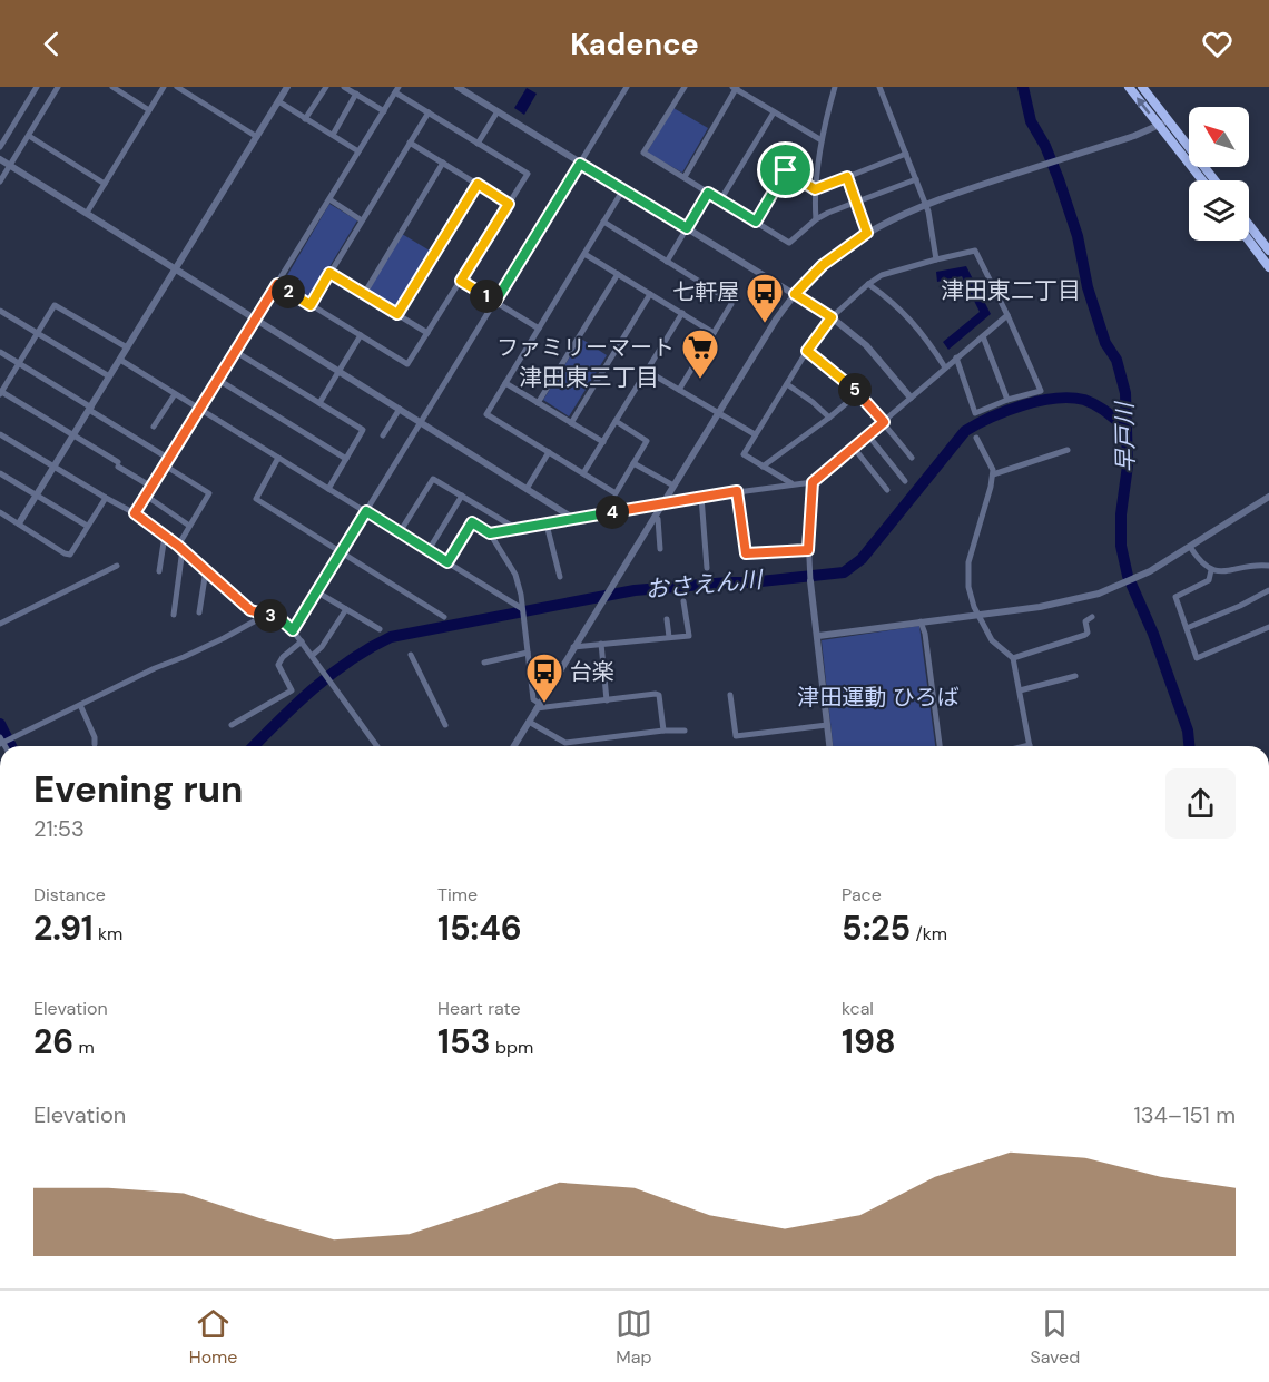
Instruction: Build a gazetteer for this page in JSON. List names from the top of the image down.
{
  "districts": ["津田東二丁目", "津田東三丁目"],
  "water": ["早戸川", "おさえん川"],
  "parks": ["津田運動 ひろば"],
  "places": {
    "bus stop": ["七軒屋", "台楽"],
    "supermarket": ["ファミリーマート"]
  },
  "north": "top left",
  "page": {
    "header": "Kadence",
    "pins": [
      "2",
      "1",
      "5",
      "4",
      "3"
    ],
    "heading": ["Evening run", "21:53"],
    "stats": [
      ["Distance", "2.91 km"],
      ["Time", "15:46"],
      ["Pace", "5:25 /km"],
      ["Elevation", "26 m"],
      ["Heart rate", "153 bpm"],
      ["kcal", "198"]
    ],
    "chart": ["Elevation", "134–151 m"],
    "tabs": ["Home", "Map", "Saved"]
  }
}
